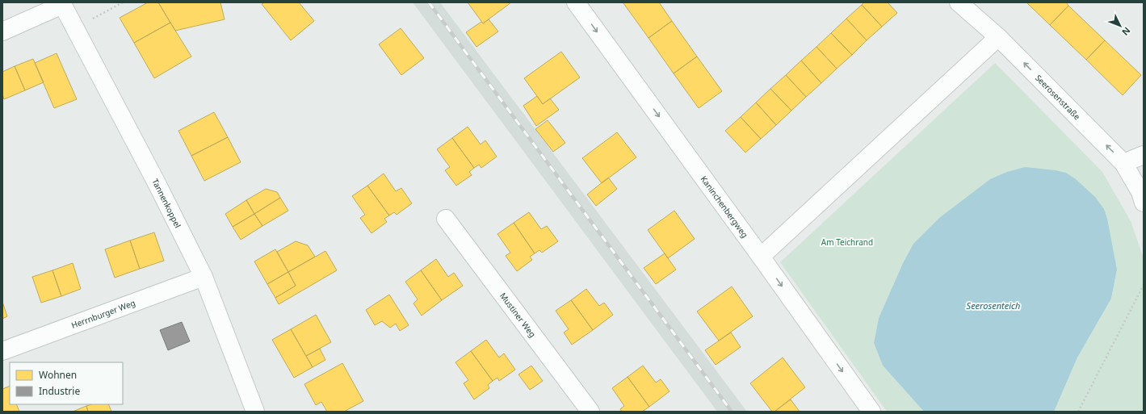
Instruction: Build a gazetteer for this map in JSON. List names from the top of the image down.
{
  "streets": {
    "street": [
      "Seerosenstraße",
      "Tannenkoppel",
      "Kaninchenbergweg",
      "Herrnburger Weg",
      "Mustiner Weg"
    ]
  },
  "crossings": [
    ["Tannenkoppel", "Herrnburger Weg"]
  ],
  "one_way": ["Seerosenstraße", "Kaninchenbergweg"],
  "water": ["Seerosenteich"],
  "parks": ["Am Teichrand"],
  "legend": ["Wohnen", "Industrie"],
  "north": "bottom right"
}
